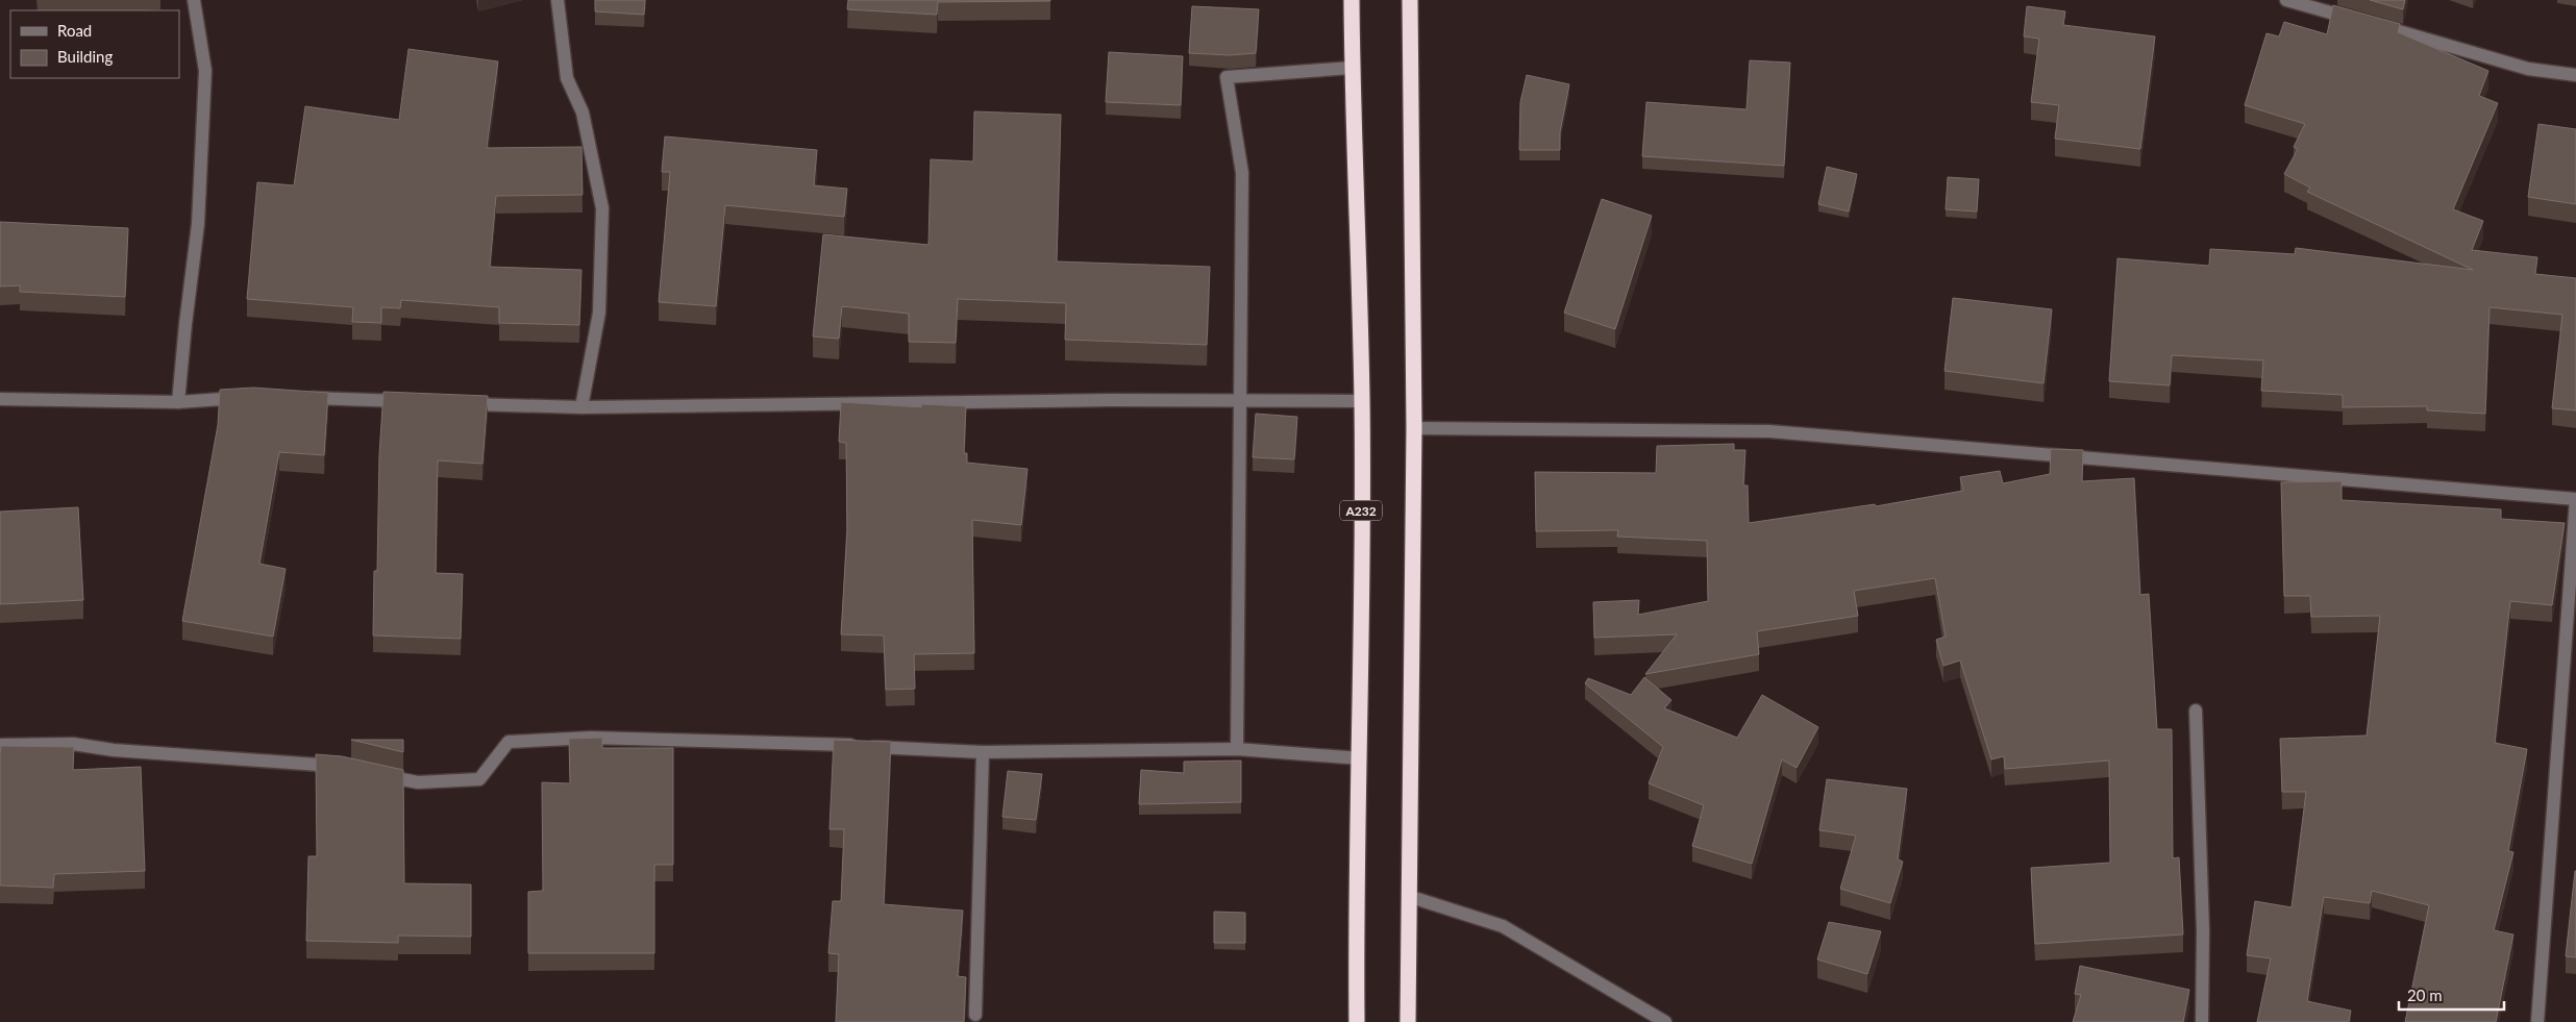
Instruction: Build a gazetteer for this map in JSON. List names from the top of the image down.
{
  "streets": {
    "highway": ["A232"]
  },
  "legend": ["Road", "Building"],
  "scale_bar": "20 m"
}
